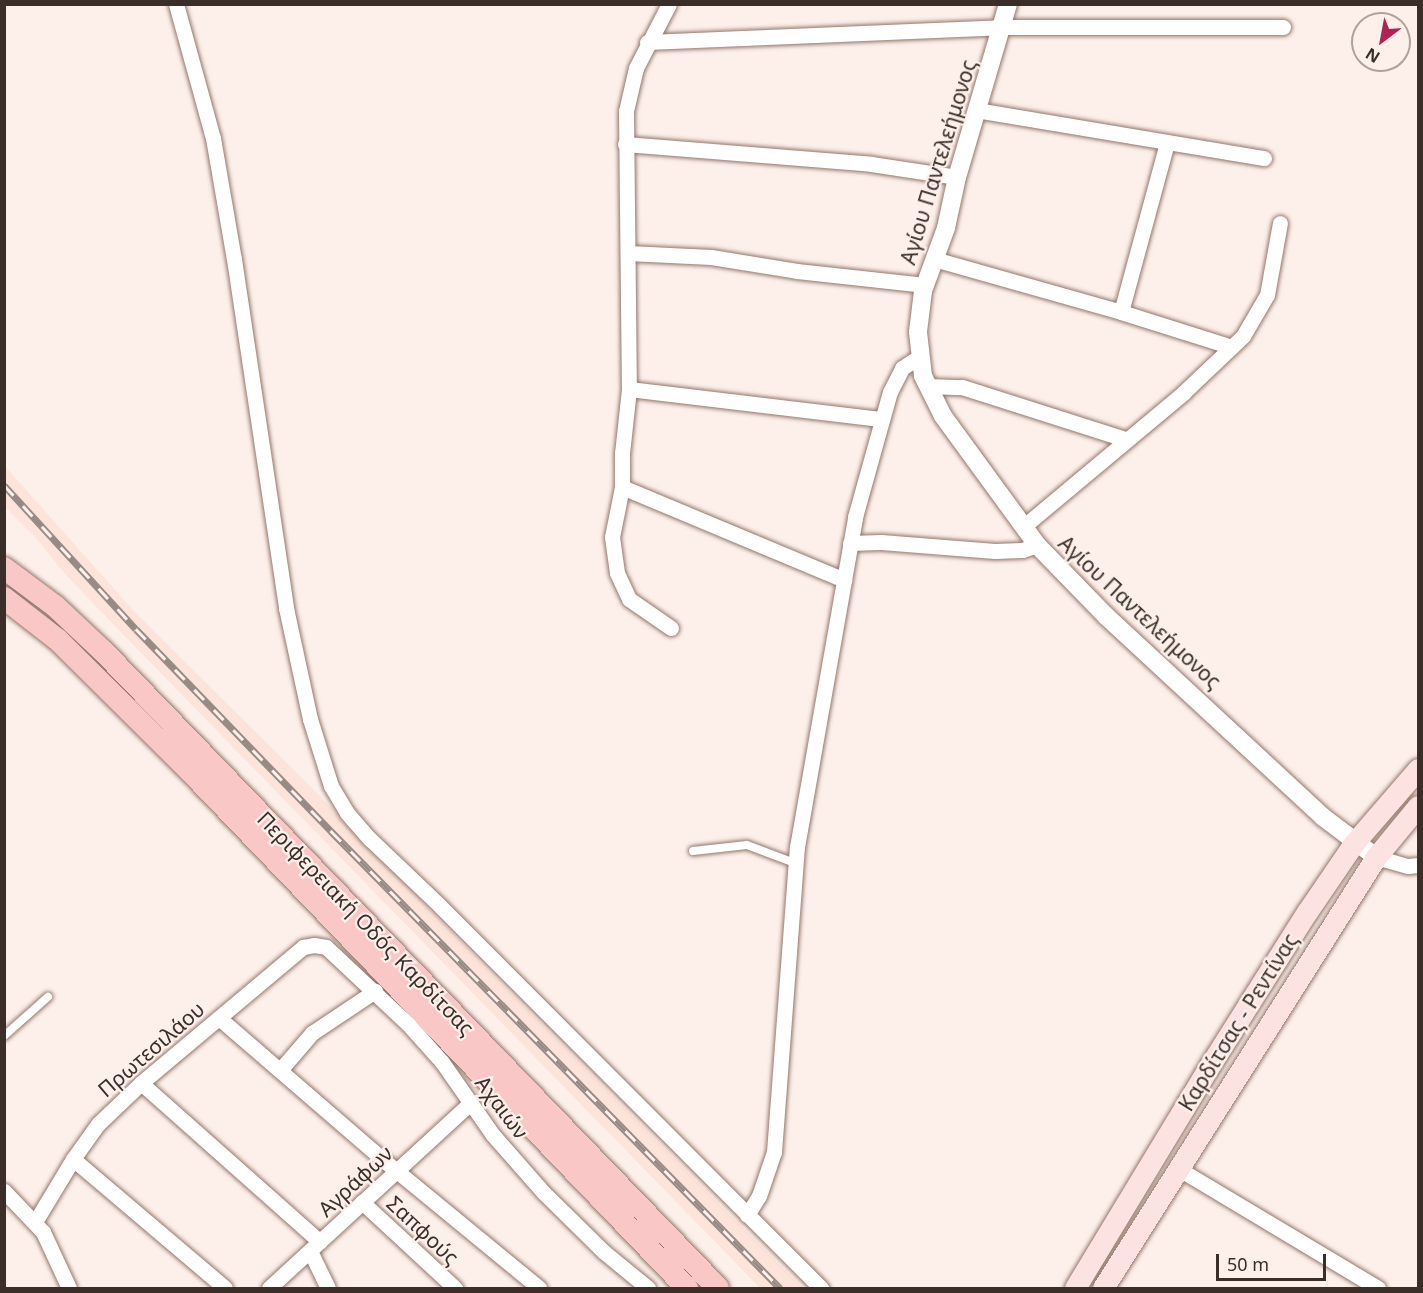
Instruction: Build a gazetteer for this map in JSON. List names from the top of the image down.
{
  "streets": {
    "main road": ["Περιφερειακή Οδός Καρδίτσας", "Καρδίτσας - Ρεντίνας"],
    "street": [
      "Αγίου Παντελεήμονος",
      "Πρωτεσιλάου",
      "Αχαιών",
      "Αγράφων",
      "Σαπφούς"
    ]
  },
  "crossings": [
    ["Αγίου Παντελεήμονος", "Καρδίτσας - Ρεντίνας"],
    ["Πρωτεσιλάου", "Αχαιών"],
    ["Αχαιών", "Αγράφων"],
    ["Αγράφων", "Σαπφούς"]
  ],
  "scale_bar": "50 m",
  "north": "bottom left"
}
